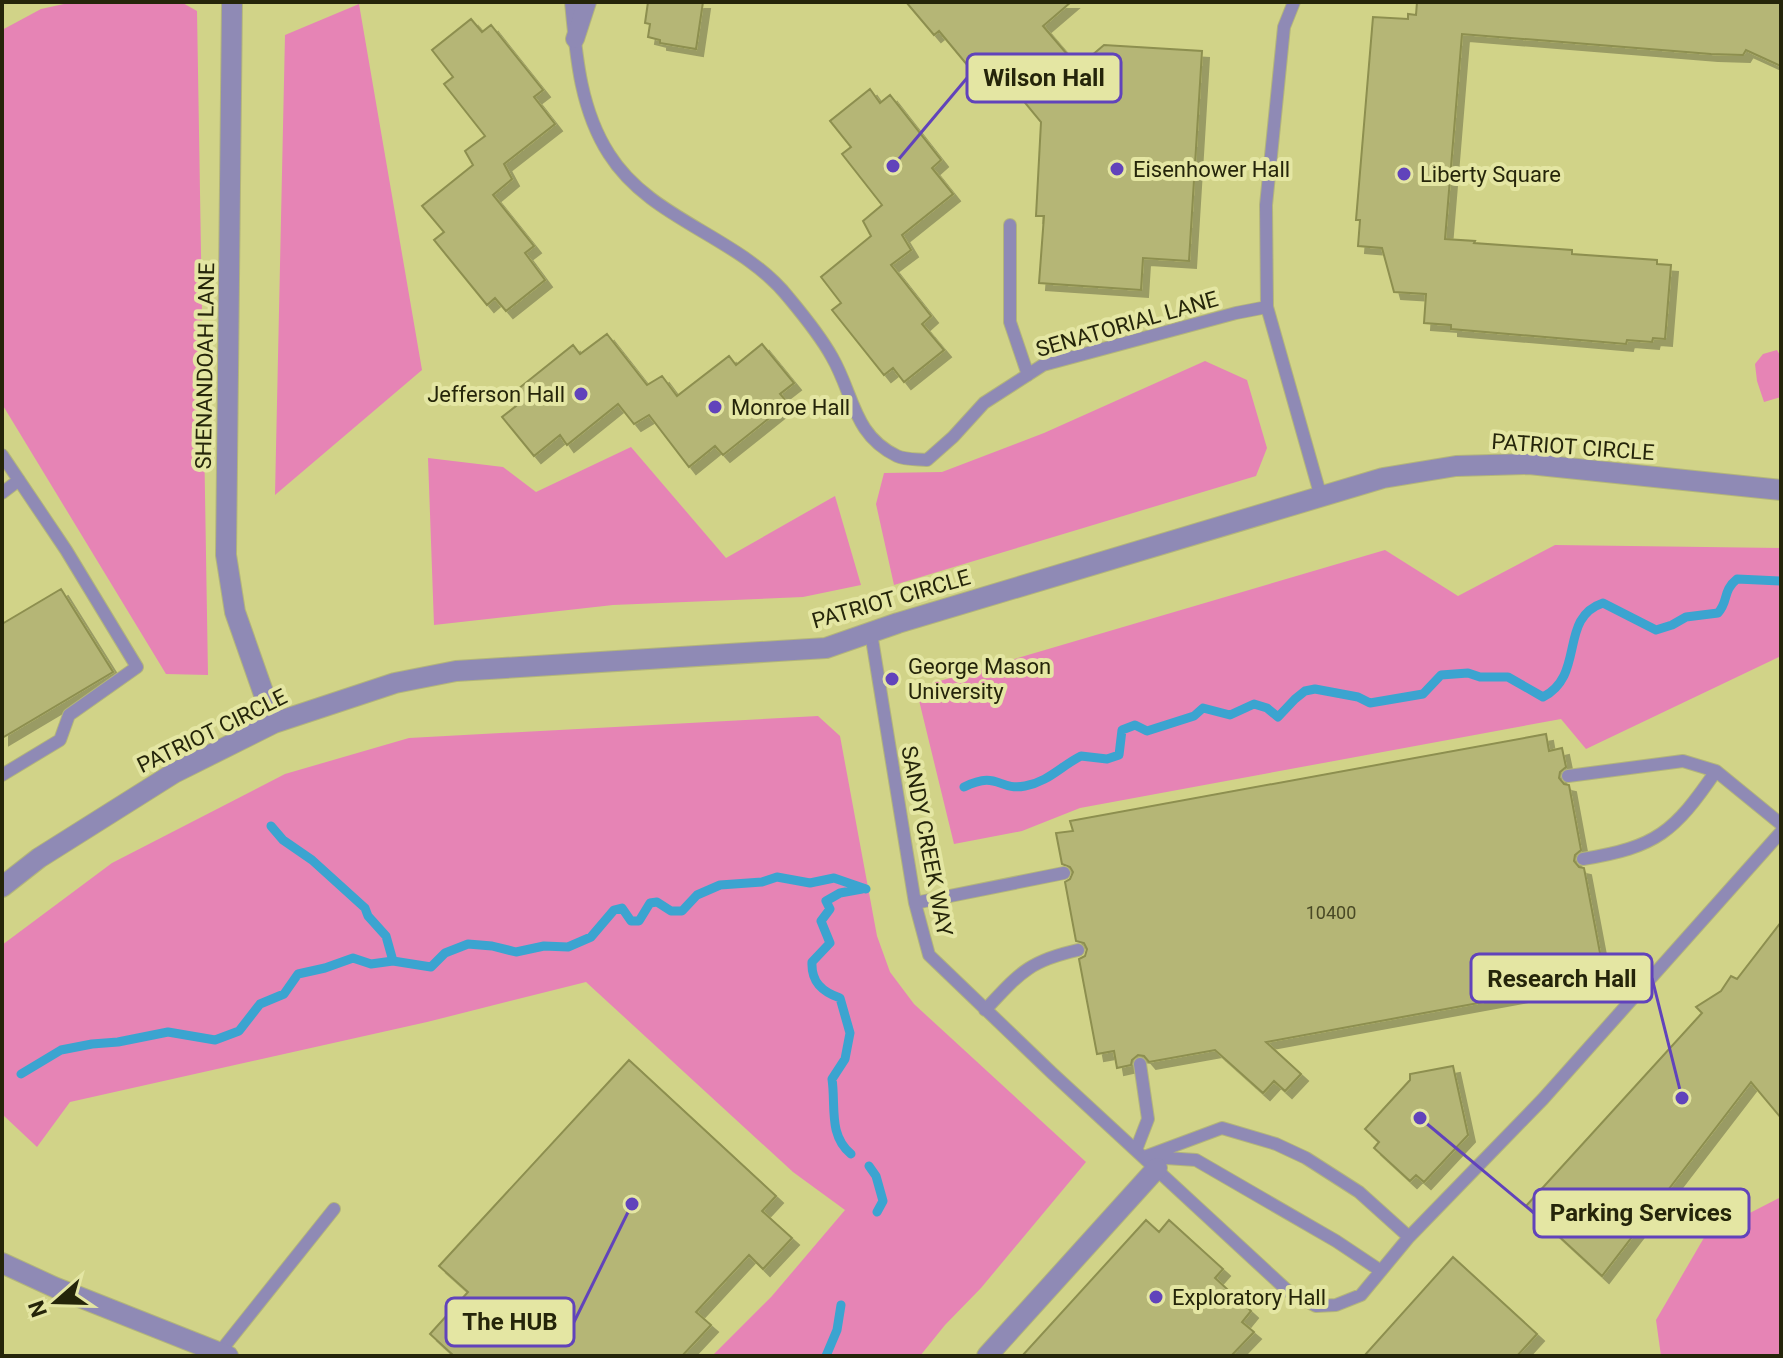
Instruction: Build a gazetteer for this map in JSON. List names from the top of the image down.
{
  "streets": {
    "street": ["SHENANDOAH LANE", "PATRIOT CIRCLE"],
    "lane": ["SENATORIAL LANE", "SANDY CREEK WAY"]
  },
  "crossings": [
    ["SHENANDOAH LANE", "PATRIOT CIRCLE"],
    ["PATRIOT CIRCLE", "SANDY CREEK WAY"]
  ],
  "places": [
    "Wilson Hall",
    "Eisenhower Hall",
    "Liberty Square",
    "Jefferson Hall",
    "Monroe Hall",
    "George Mason University",
    "Research Hall",
    "Parking Services",
    "The HUB",
    "Exploratory Hall"
  ],
  "house_numbers": ["10400"],
  "north": "left"
}
